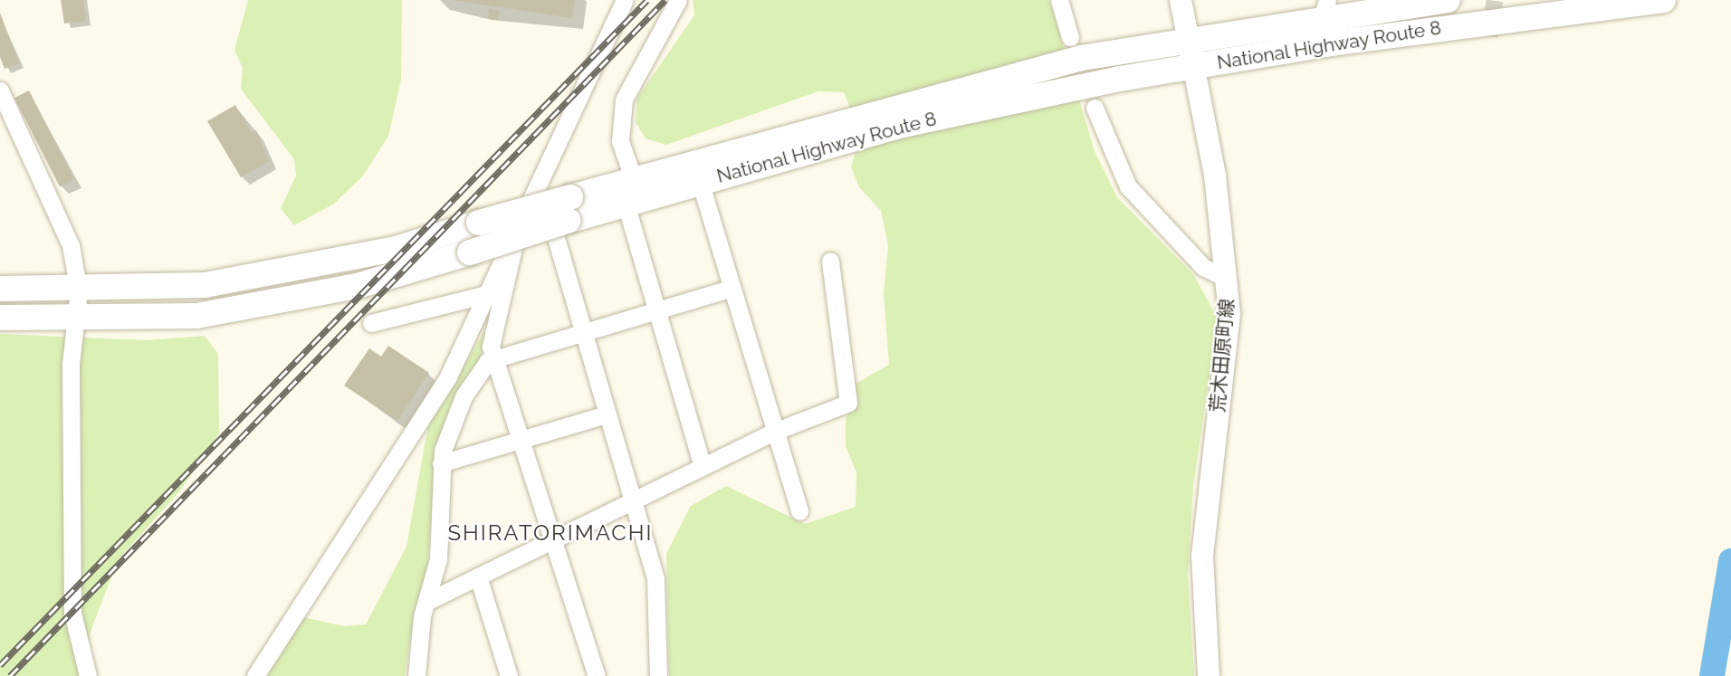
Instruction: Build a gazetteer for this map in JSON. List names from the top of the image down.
{
  "streets": {
    "highway": ["National Highway Route 8"],
    "main road": ["荒木田原町線"]
  },
  "crossings": [
    ["National Highway Route 8", "荒木田原町線"]
  ],
  "districts": ["SHIRATORIMACHI"]
}
